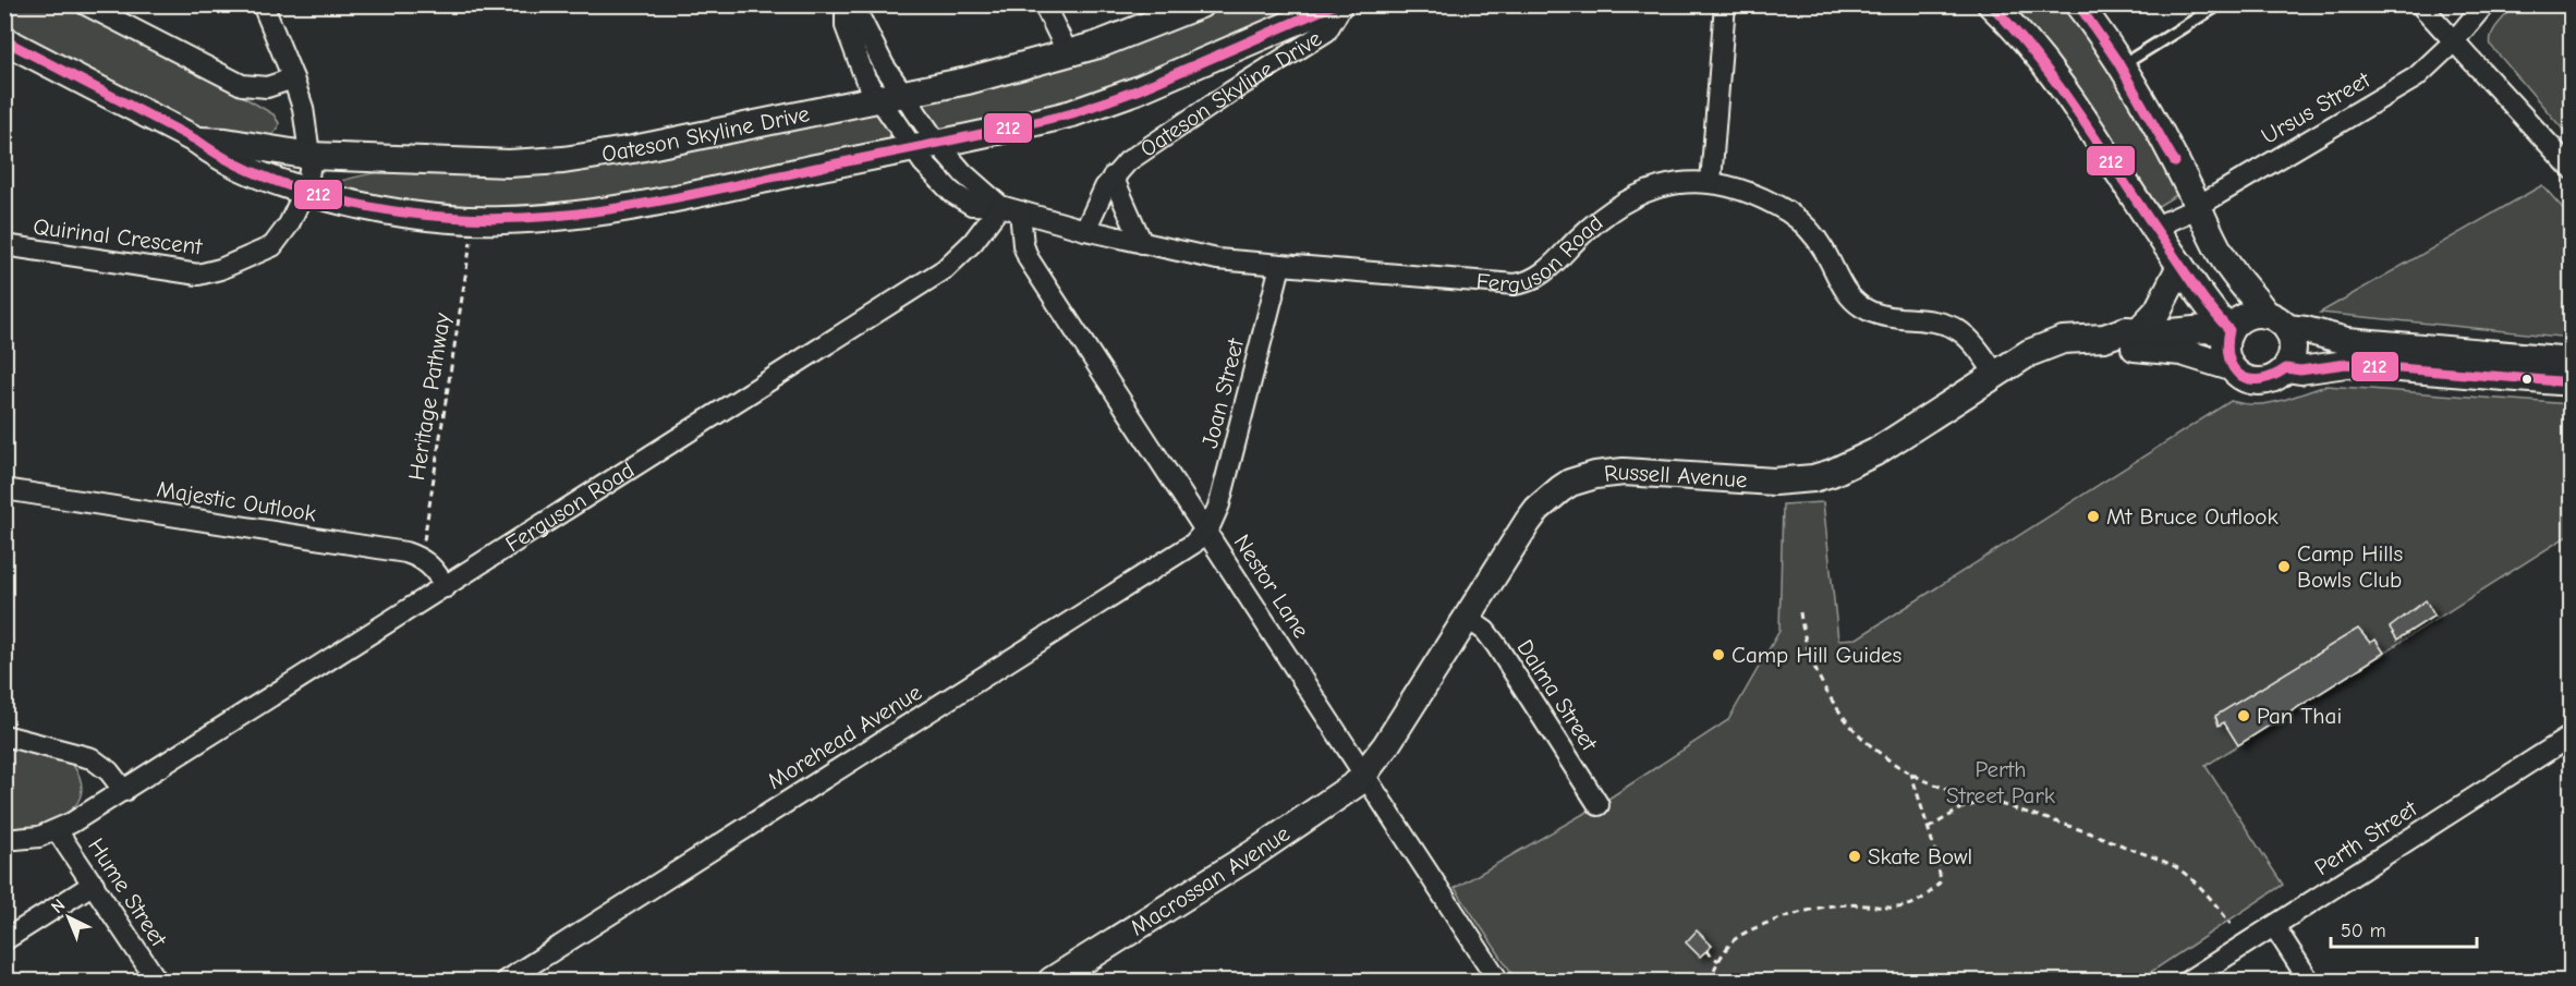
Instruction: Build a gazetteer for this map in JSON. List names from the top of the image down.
{
  "streets": {
    "main road": ["Oateson Skyline Drive", "Russell Avenue", "Macrossan Avenue"],
    "street": [
      "Ursus Street",
      "Quirinal Crescent",
      "Ferguson Road",
      "Joan Street",
      "Majestic Outlook",
      "Nestor Lane",
      "Dalma Street",
      "Morehead Avenue",
      "Perth Street",
      "Hume Street"
    ],
    "path": ["Heritage Pathway"]
  },
  "crossings": [
    ["Oateson Skyline Drive", "Quirinal Crescent"],
    ["Oateson Skyline Drive", "Ferguson Road"],
    ["Ferguson Road", "Joan Street"],
    ["Ferguson Road", "Russell Avenue"],
    ["Ferguson Road", "Nestor Lane"],
    ["Ferguson Road", "Hume Street"],
    ["Joan Street", "Nestor Lane"],
    ["Joan Street", "Morehead Avenue"],
    ["Heritage Pathway", "Majestic Outlook"],
    ["Russell Avenue", "Nestor Lane"],
    ["Russell Avenue", "Dalma Street"],
    ["Russell Avenue", "Macrossan Avenue"],
    ["Nestor Lane", "Morehead Avenue"],
    ["Nestor Lane", "Macrossan Avenue"]
  ],
  "parks": ["Perth Street Park"],
  "places": [
    "Mt Bruce Outlook",
    "Camp Hills Bowls Club",
    "Camp Hill Guides",
    "Pan Thai",
    "Skate Bowl"
  ],
  "lines": ["transit line 212"],
  "scale_bar": "50 m",
  "north": "top left"
}
